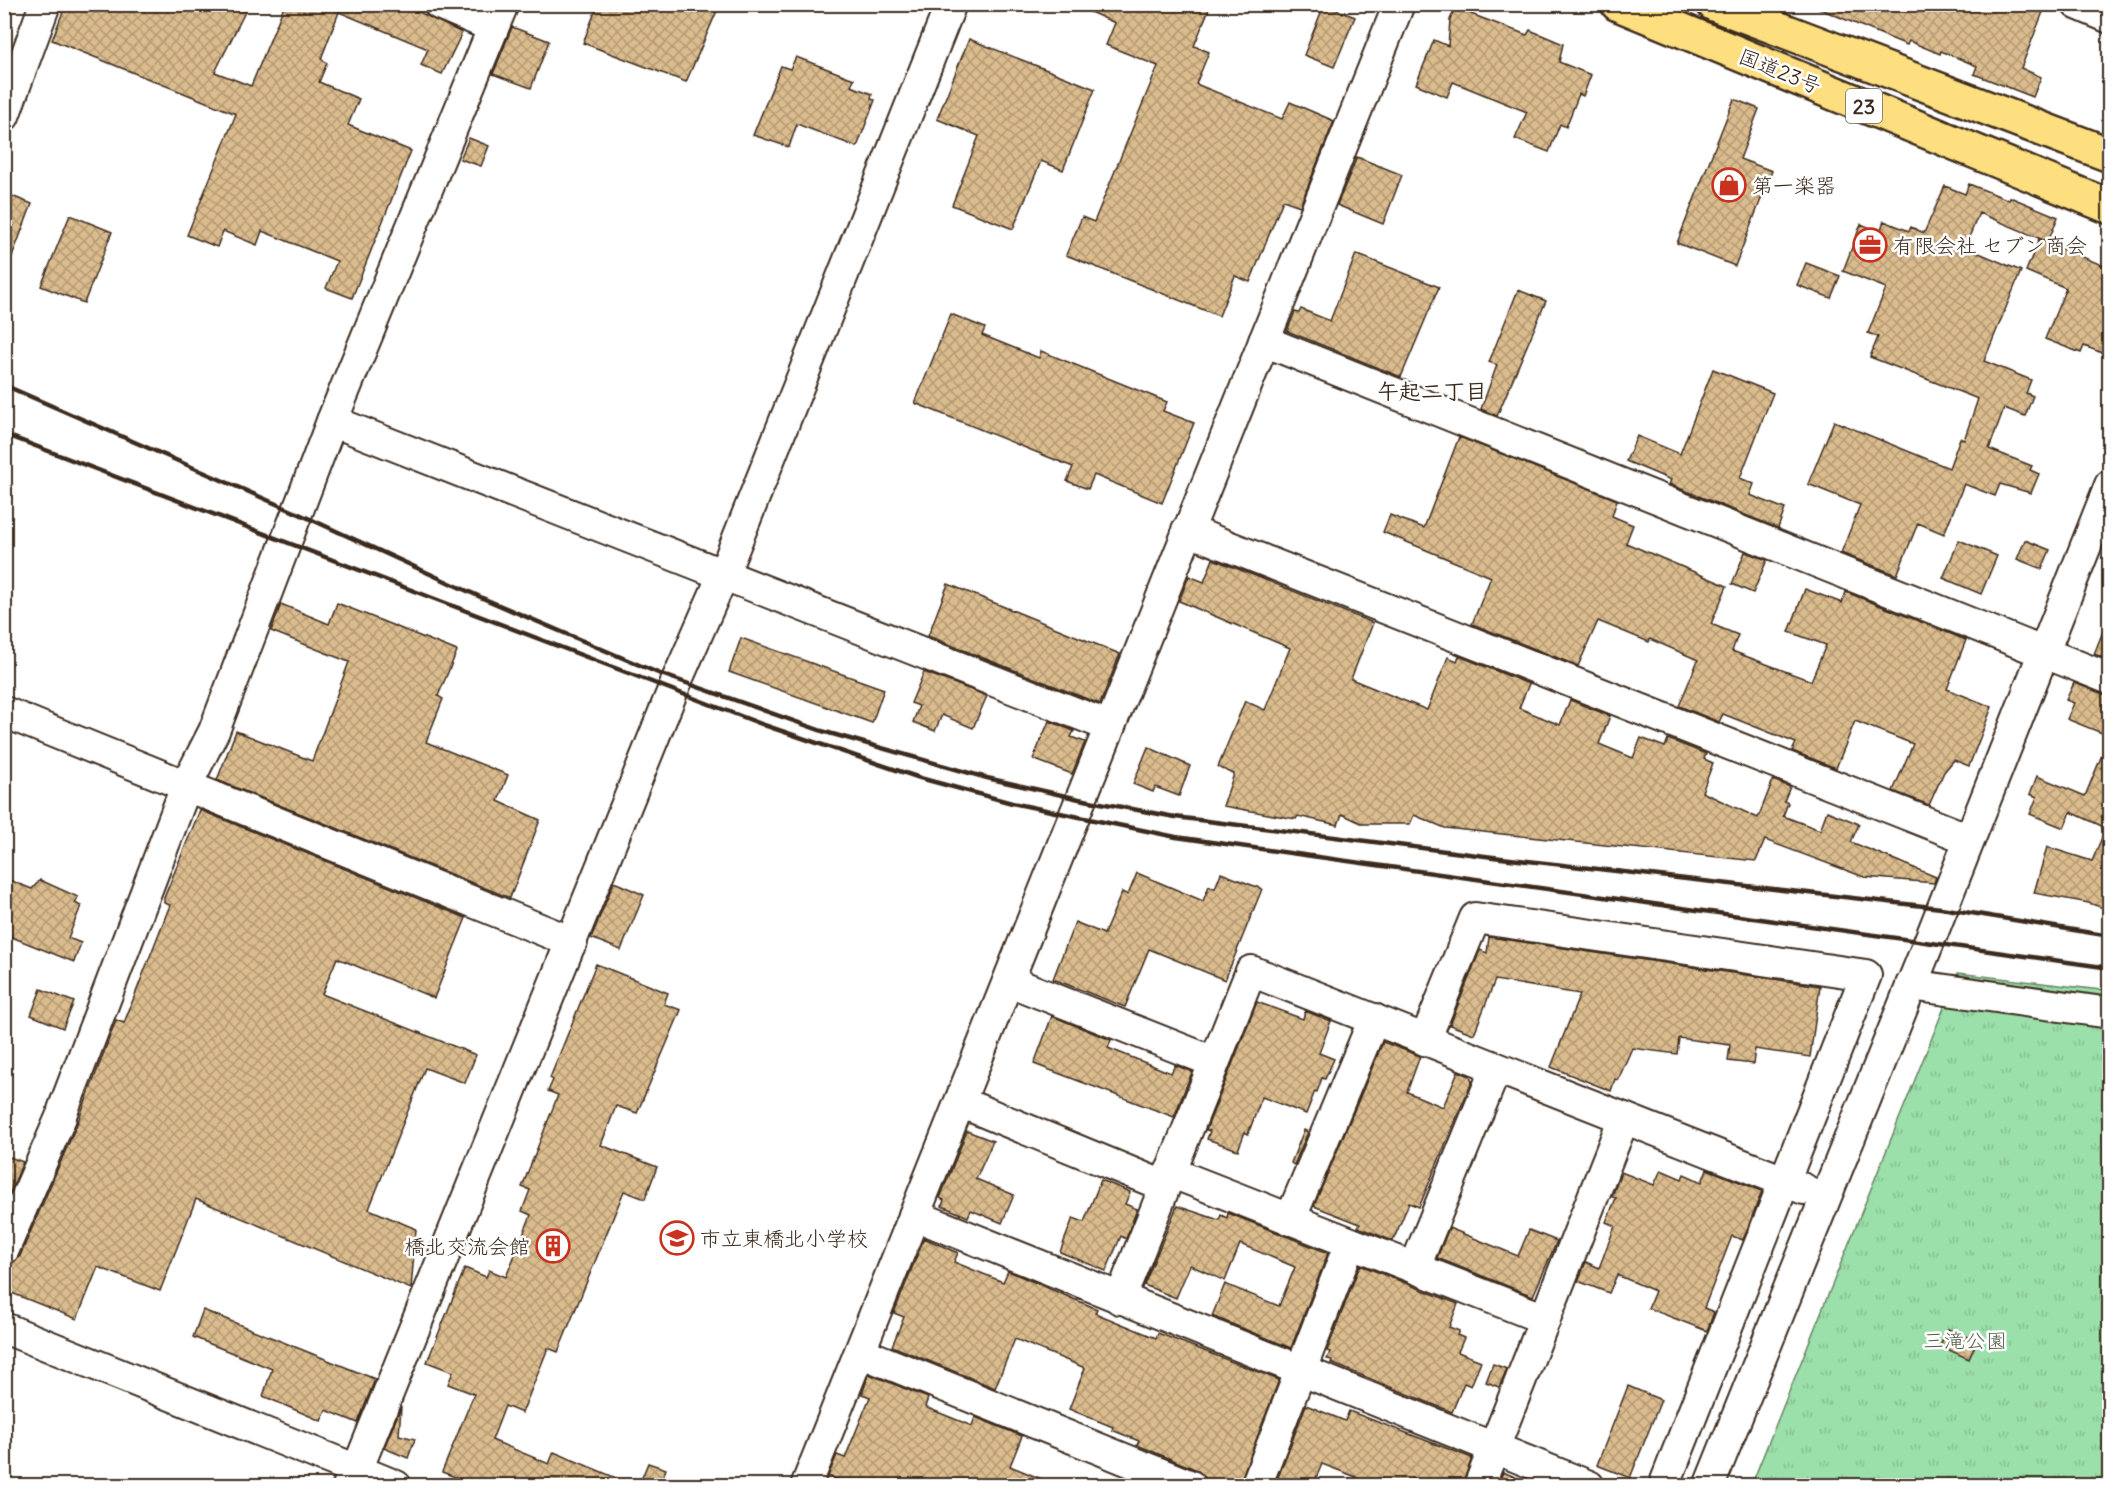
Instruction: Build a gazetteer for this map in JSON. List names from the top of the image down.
{
  "streets": {
    "highway": ["国道23号", "23"]
  },
  "districts": ["午起二丁目"],
  "parks": ["三滝公園"],
  "places": {
    "shop": ["第一楽器"],
    "office": ["有限会社 セブン商会"],
    "school or university": ["市立東橋北小学校"],
    "building": ["橋北交流会館"]
  }
}
